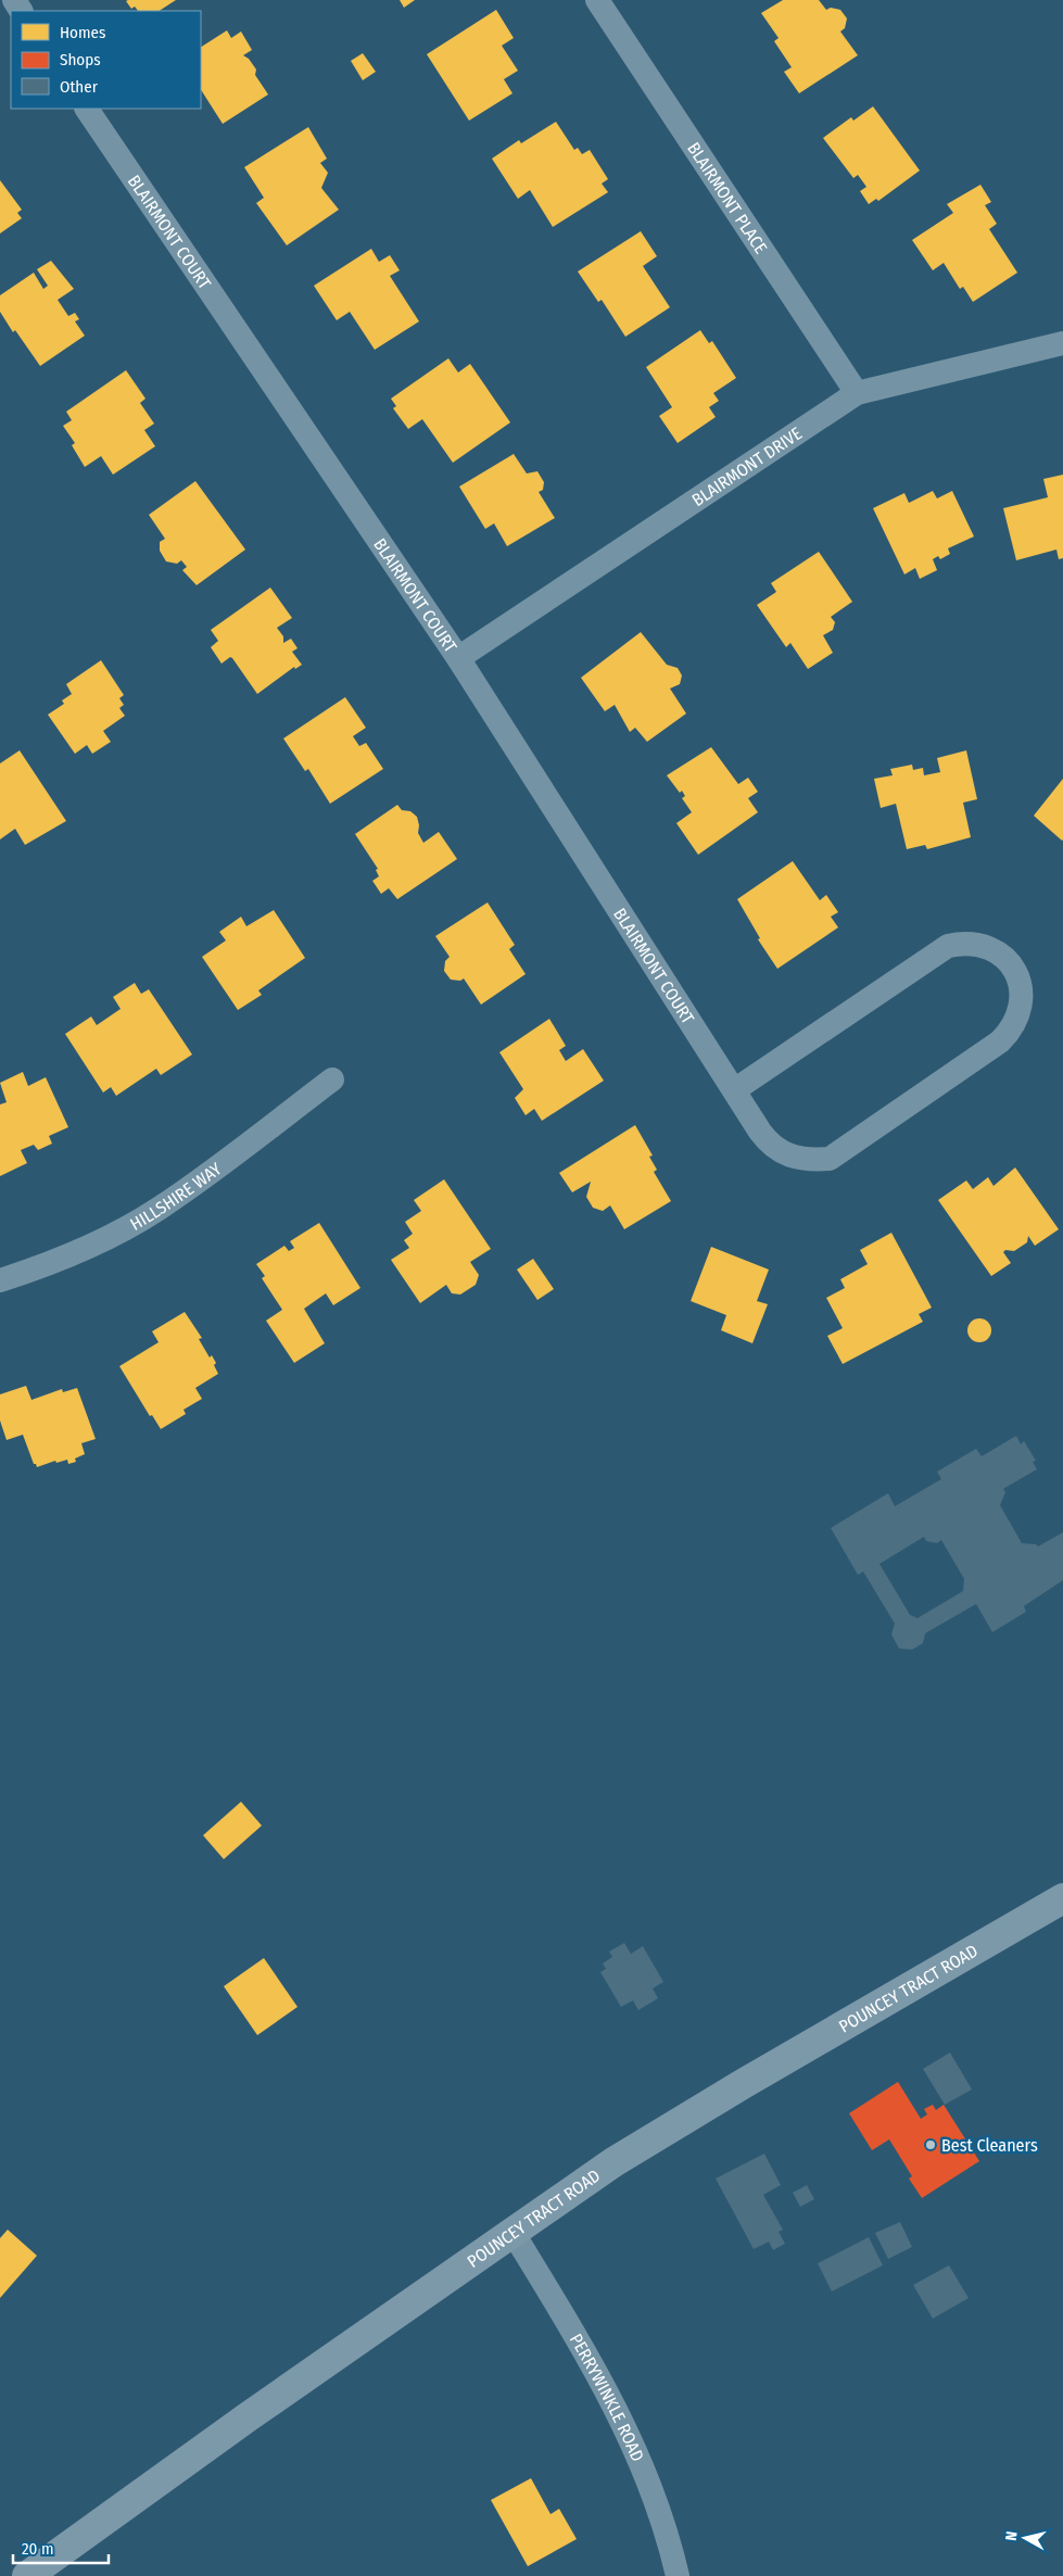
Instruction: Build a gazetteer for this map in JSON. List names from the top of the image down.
{
  "streets": {
    "main road": ["POUNCEY TRACT ROAD"],
    "street": [
      "BLAIRMONT PLACE",
      "BLAIRMONT COURT",
      "BLAIRMONT DRIVE",
      "HILLSHIRE WAY",
      "PERRYWINKLE ROAD"
    ]
  },
  "crossings": [
    ["BLAIRMONT PLACE", "BLAIRMONT DRIVE"],
    ["BLAIRMONT COURT", "BLAIRMONT DRIVE"],
    ["POUNCEY TRACT ROAD", "PERRYWINKLE ROAD"]
  ],
  "places": ["Best Cleaners"],
  "legend": ["Homes", "Shops", "Other"],
  "scale_bar": "20 m",
  "north": "left"
}
